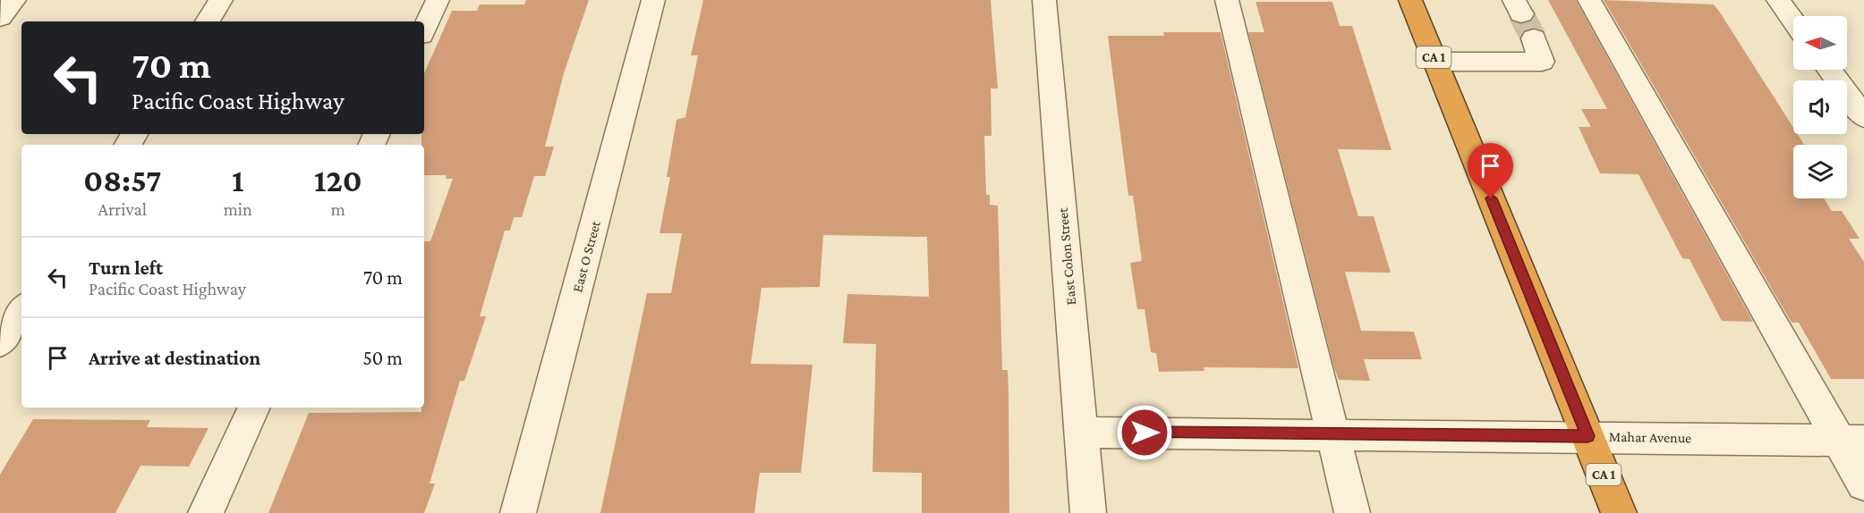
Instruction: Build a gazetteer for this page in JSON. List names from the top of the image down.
{
  "streets": {
    "highway": ["CA 1"],
    "street": ["East O Street", "East Colon Street", "Mahar Avenue"]
  },
  "crossings": [
    ["CA 1", "Mahar Avenue"],
    ["East Colon Street", "Mahar Avenue"]
  ],
  "north": "left",
  "page": {
    "turn": ["70 m", "Pacific Coast Highway"],
    "eta": [
      "08:57",
      "Arrival",
      "1",
      "min",
      "120",
      "m"
    ],
    "list": [
      {
        "name": "Turn left",
        "note": "Pacific Coast Highway",
        "value": "70 m"
      },
      {
        "name": "Arrive at destination",
        "value": "50 m"
      }
    ]
  }
}
